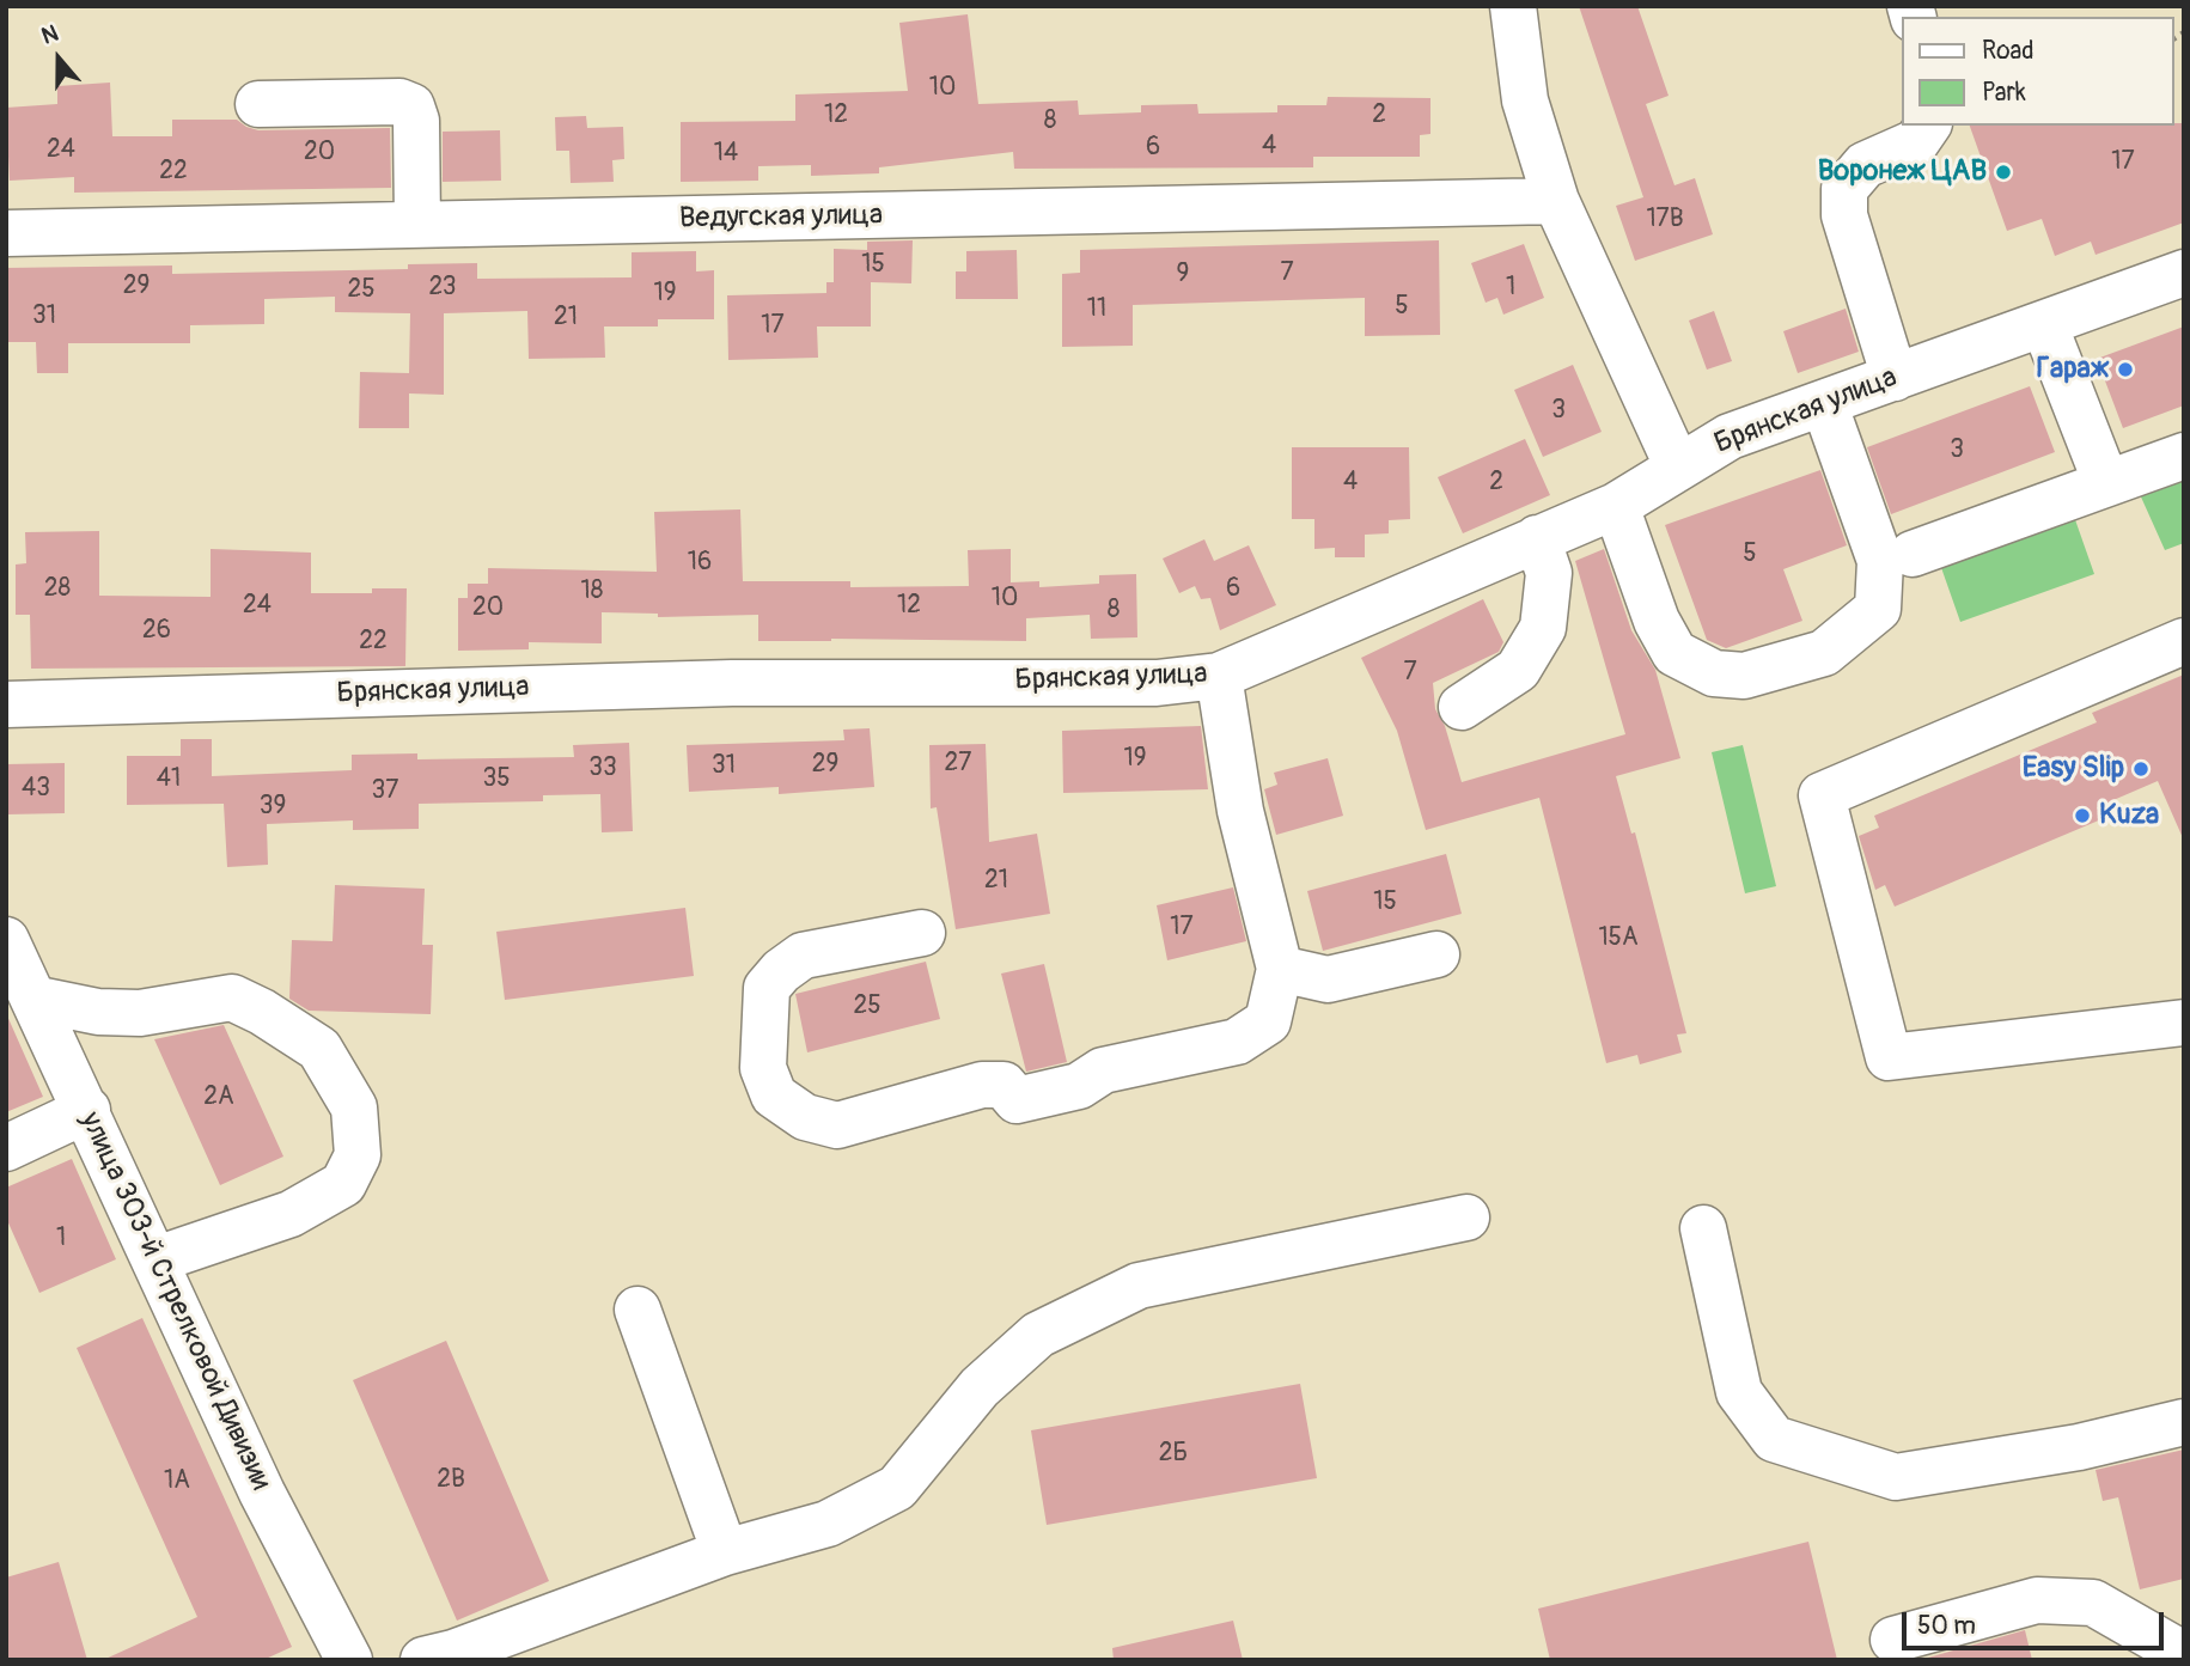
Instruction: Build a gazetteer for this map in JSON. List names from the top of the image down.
{
  "streets": {
    "street": ["Ведугская улица", "Брянская улица", "улица 303-й Стрелковой Дивизии"]
  },
  "places": [
    "Воронеж ЦАВ",
    "Гараж",
    "Easy Slip",
    "Kuza"
  ],
  "house_numbers": [
    "10",
    "12",
    "2",
    "8",
    "4",
    "6",
    "24",
    "20",
    "14",
    "17",
    "22",
    "17В",
    "15",
    "7",
    "9",
    "29",
    "23",
    "1",
    "25",
    "19",
    "5",
    "11",
    "31",
    "21",
    "17",
    "3",
    "3",
    "4",
    "2",
    "5",
    "16",
    "28",
    "6",
    "18",
    "10",
    "24",
    "12",
    "20",
    "8",
    "26",
    "22",
    "7",
    "19",
    "27",
    "29",
    "31",
    "33",
    "41",
    "35",
    "43",
    "37",
    "39",
    "21",
    "15",
    "17",
    "15А",
    "25",
    "2А",
    "1",
    "2Б",
    "2В",
    "1А"
  ],
  "legend": ["Road", "Park"],
  "scale_bar": "50 m",
  "north": "top"
}
